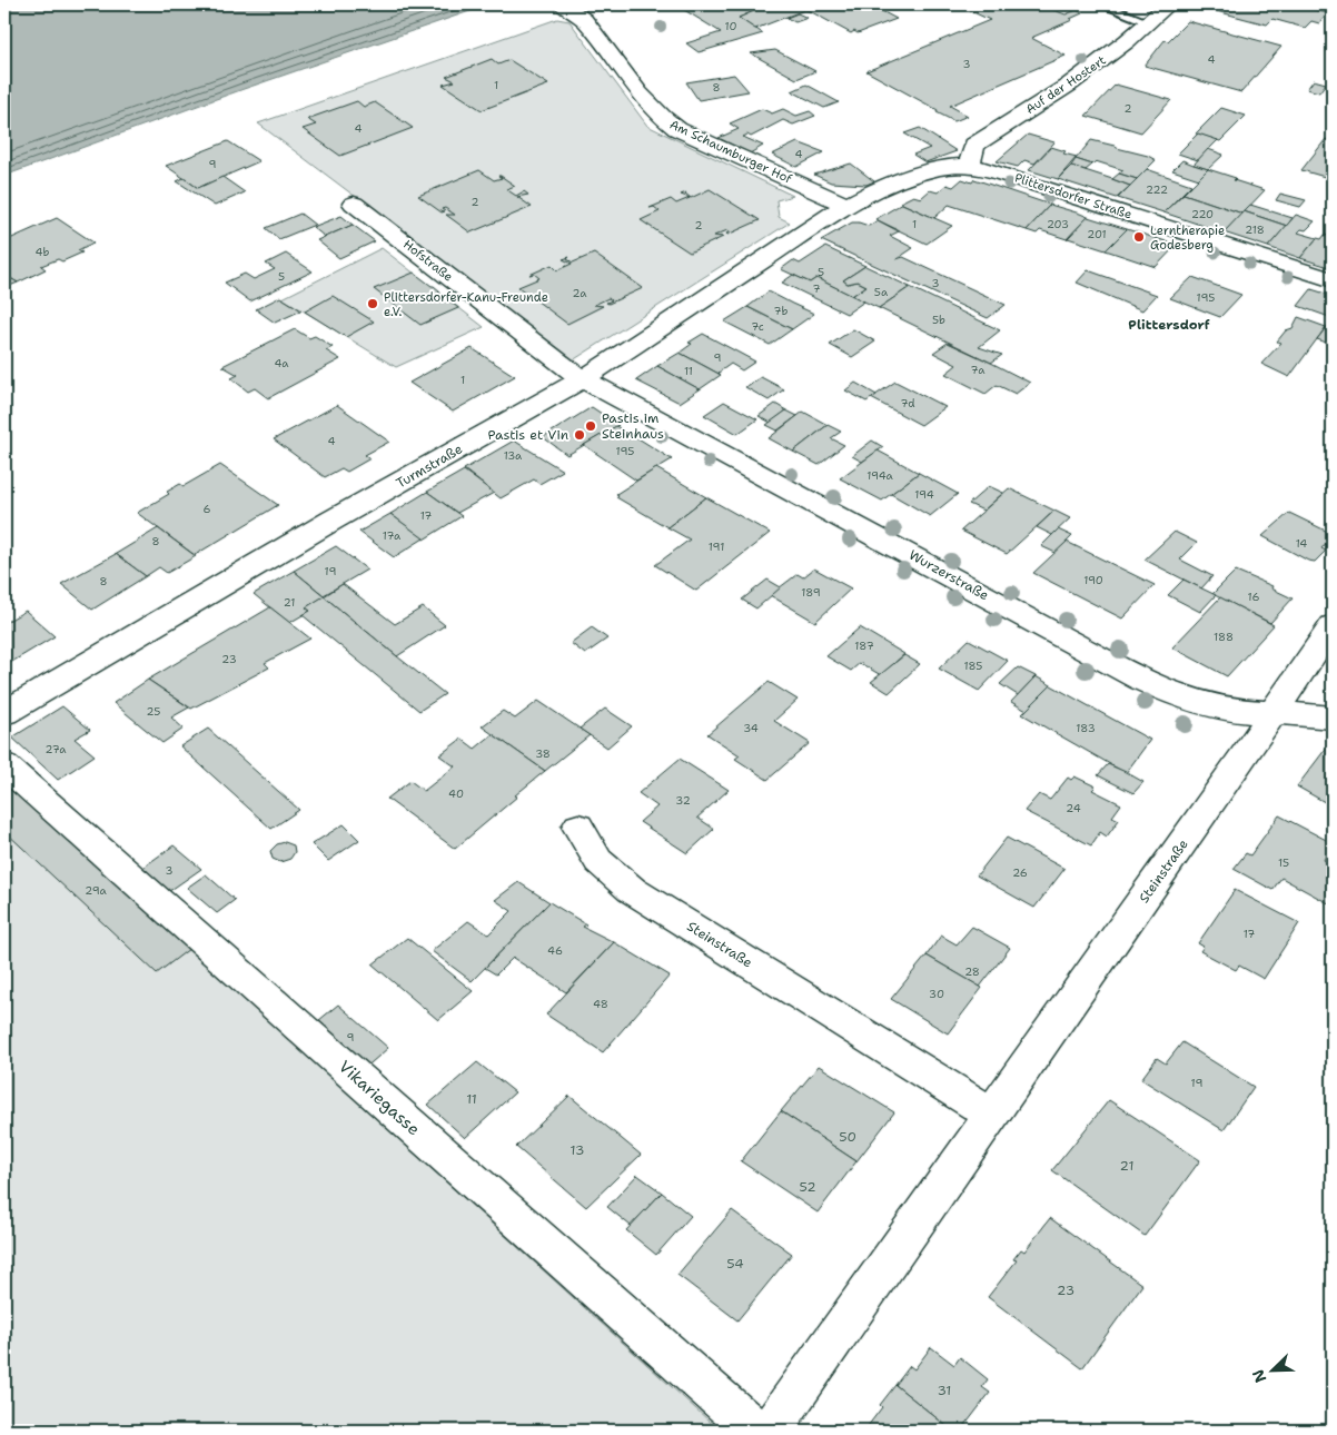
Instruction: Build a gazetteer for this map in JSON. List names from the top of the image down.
{
  "streets": {
    "street": [
      "Auf der Hostert",
      "Am Schaumburger Hof",
      "Plittersdorfer Straße",
      "Hofstraße",
      "Turmstraße",
      "Wurzerstraße",
      "Steinstraße",
      "Vikariegasse"
    ]
  },
  "crossings": [
    ["Auf der Hostert", "Plittersdorfer Straße"],
    ["Am Schaumburger Hof", "Plittersdorfer Straße"],
    ["Am Schaumburger Hof", "Turmstraße"],
    ["Plittersdorfer Straße", "Turmstraße"],
    ["Hofstraße", "Turmstraße"],
    ["Hofstraße", "Wurzerstraße"],
    ["Turmstraße", "Wurzerstraße"],
    ["Wurzerstraße", "Steinstraße"]
  ],
  "districts": ["Plittersdorf"],
  "places": [
    "Lerntherapie Godesberg",
    "Plittersdorfer-Kanu-Freunde e.V.",
    "Pastis im Steinhaus",
    "Pastis et Vin"
  ],
  "house_numbers": [
    "10",
    "4",
    "3",
    "1",
    "8",
    "2",
    "4",
    "4",
    "9",
    "222",
    "2",
    "220",
    "1",
    "203",
    "2",
    "218",
    "201",
    "4b",
    "5",
    "5",
    "3",
    "7",
    "5a",
    "2a",
    "195",
    "7b",
    "5b",
    "7c",
    "9",
    "4a",
    "7a",
    "11",
    "1",
    "7d",
    "4",
    "195",
    "13a",
    "194a",
    "194",
    "6",
    "17",
    "17a",
    "8",
    "14",
    "191",
    "19",
    "190",
    "8",
    "189",
    "16",
    "21",
    "188",
    "187",
    "23",
    "185",
    "25",
    "34",
    "183",
    "27a",
    "38",
    "40",
    "32",
    "24",
    "15",
    "3",
    "26",
    "29a",
    "17",
    "46",
    "28",
    "30",
    "48",
    "9",
    "19",
    "11",
    "50",
    "13",
    "21",
    "52",
    "54",
    "23",
    "31"
  ],
  "north": "bottom left"
}
